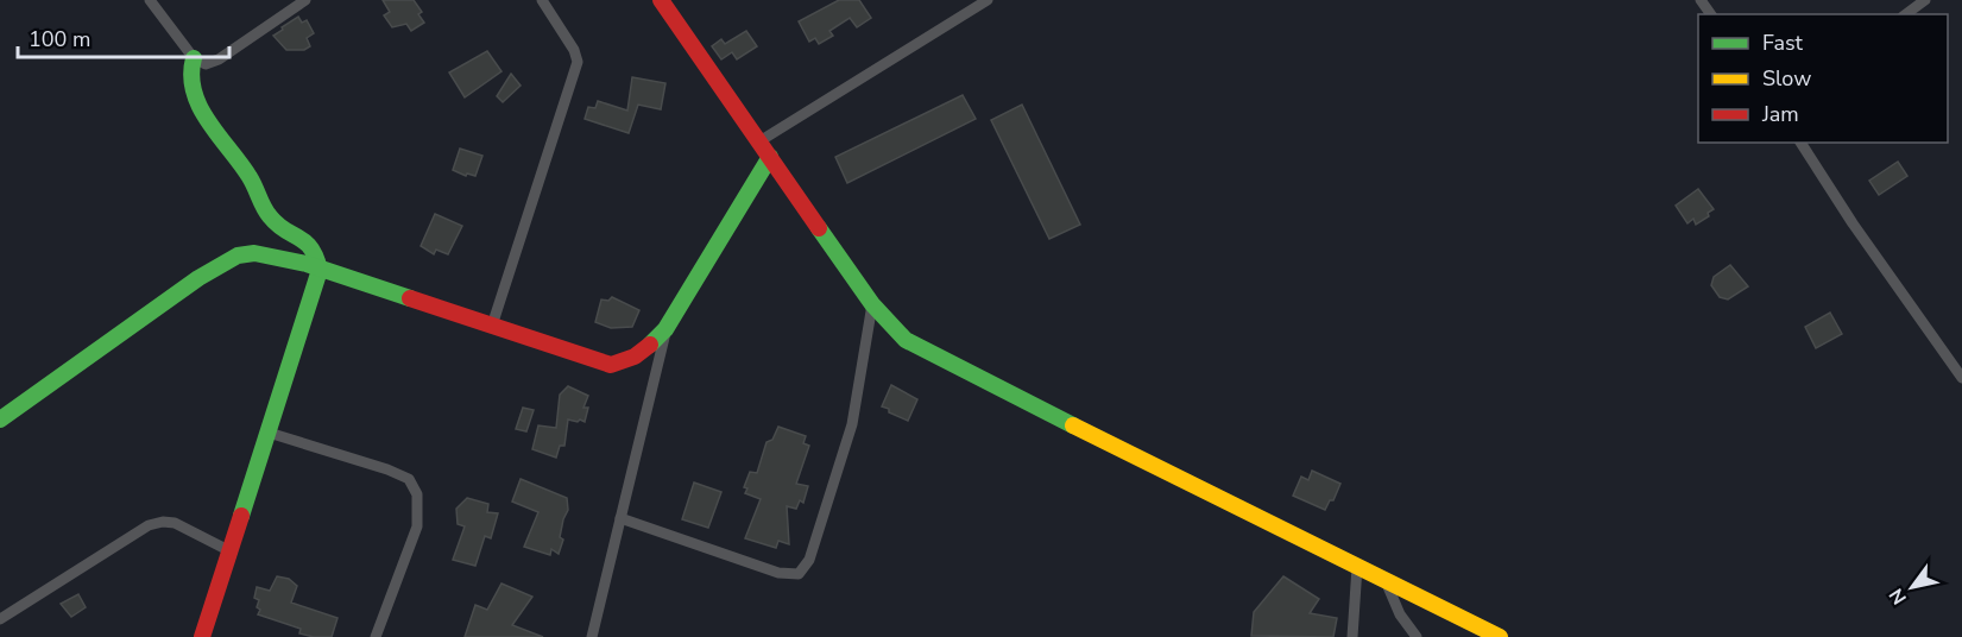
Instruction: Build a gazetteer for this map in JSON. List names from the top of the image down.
{
  "legend": ["Fast", "Slow", "Jam"],
  "scale_bar": "100 m",
  "north": "bottom left"
}
